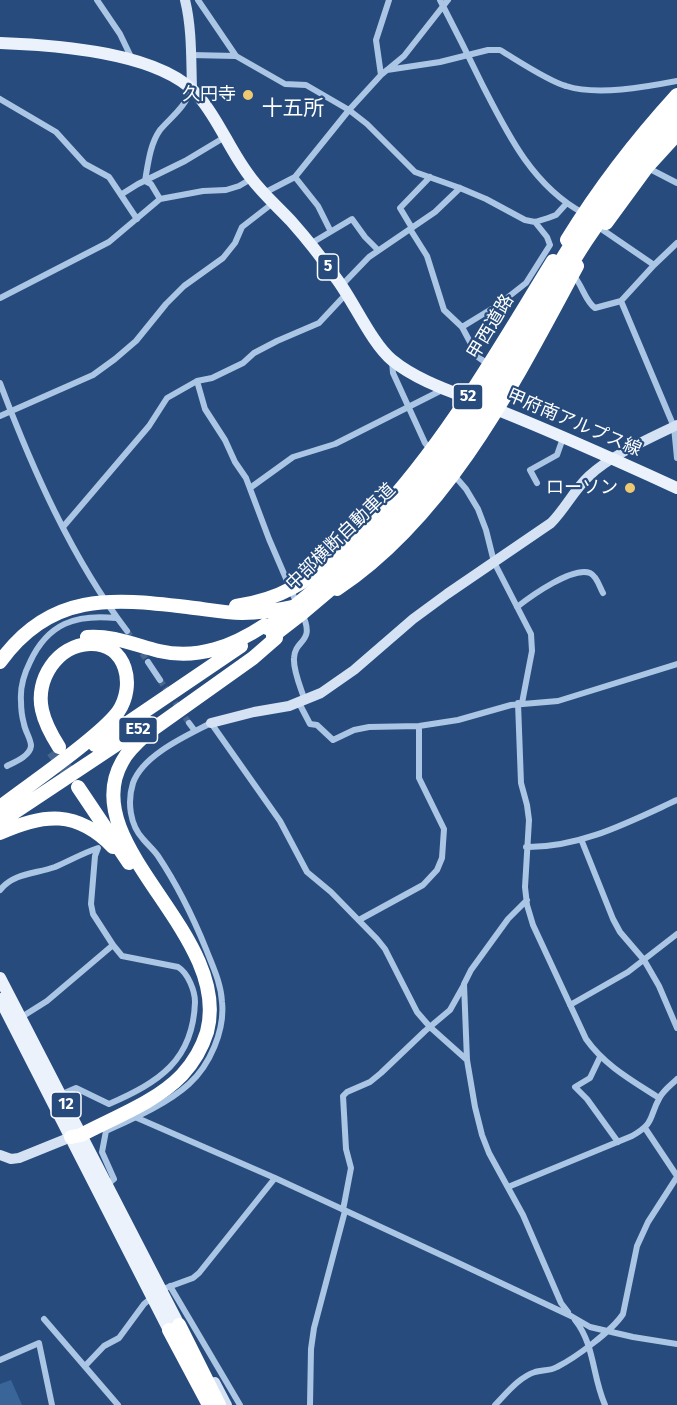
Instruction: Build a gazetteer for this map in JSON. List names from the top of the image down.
{
  "streets": {
    "highway": [
      "甲西道路",
      "52",
      "中部横断自動車道",
      "E52",
      "12"
    ],
    "main road": ["5", "甲府南アルプス線"]
  },
  "crossings": [
    ["甲西道路", "甲府南アルプス線"]
  ],
  "districts": ["十五所"],
  "places": ["久円寺", "ローソン"]
}
